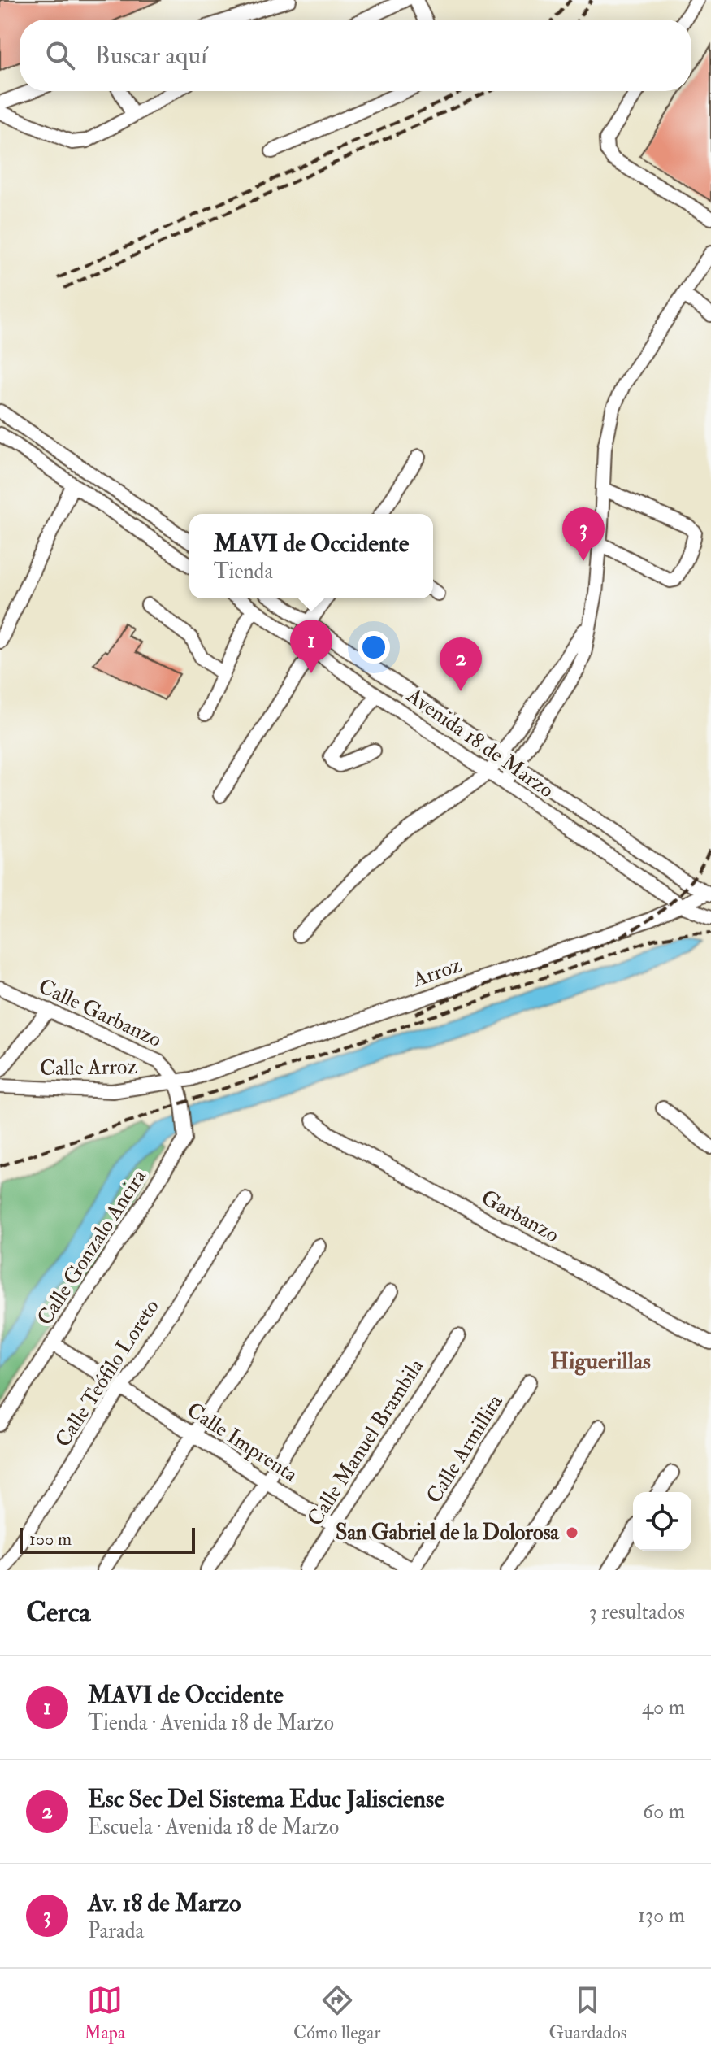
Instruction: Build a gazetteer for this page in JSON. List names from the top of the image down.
{
  "streets": {
    "street": [
      "Avenida 18 de Marzo",
      "Arroz",
      "Calle Garbanzo",
      "Calle Arroz",
      "Garbanzo",
      "Calle Gonzalo Ancira",
      "Calle Teófilo Loreto",
      "Calle Imprenta",
      "Calle Manuel Brambila",
      "Calle Armillita"
    ]
  },
  "crossings": [
    ["Avenida 18 de Marzo", "Arroz"],
    ["Arroz", "Calle Garbanzo"],
    ["Arroz", "Calle Arroz"],
    ["Arroz", "Calle Gonzalo Ancira"],
    ["Calle Garbanzo", "Calle Arroz"],
    ["Calle Garbanzo", "Calle Gonzalo Ancira"],
    ["Calle Arroz", "Calle Gonzalo Ancira"],
    ["Calle Gonzalo Ancira", "Calle Imprenta"],
    ["Calle Teófilo Loreto", "Calle Imprenta"],
    ["Calle Imprenta", "Calle Manuel Brambila"],
    ["Calle Imprenta", "Calle Armillita"]
  ],
  "districts": ["Higuerillas"],
  "places": ["San Gabriel de la Dolorosa"],
  "scale_bar": "100 m",
  "page": {
    "search": "Buscar aquí",
    "pins": ["3", "1", "2"],
    "popup": ["MAVI de Occidente", "Tienda"],
    "scale": "100 m",
    "heading": ["Cerca", "3 resultados"],
    "list": [
      {
        "mark": "1",
        "name": "MAVI de Occidente",
        "note": "Tienda · Avenida 18 de Marzo",
        "value": "40 m"
      },
      {
        "mark": "2",
        "name": "Esc Sec Del Sistema Educ Jalisciense",
        "note": "Escuela · Avenida 18 de Marzo",
        "value": "60 m"
      },
      {
        "mark": "3",
        "name": "Av. 18 de Marzo",
        "note": "Parada",
        "value": "130 m"
      }
    ],
    "nav": ["Mapa", "Cómo llegar", "Guardados"]
  }
}
